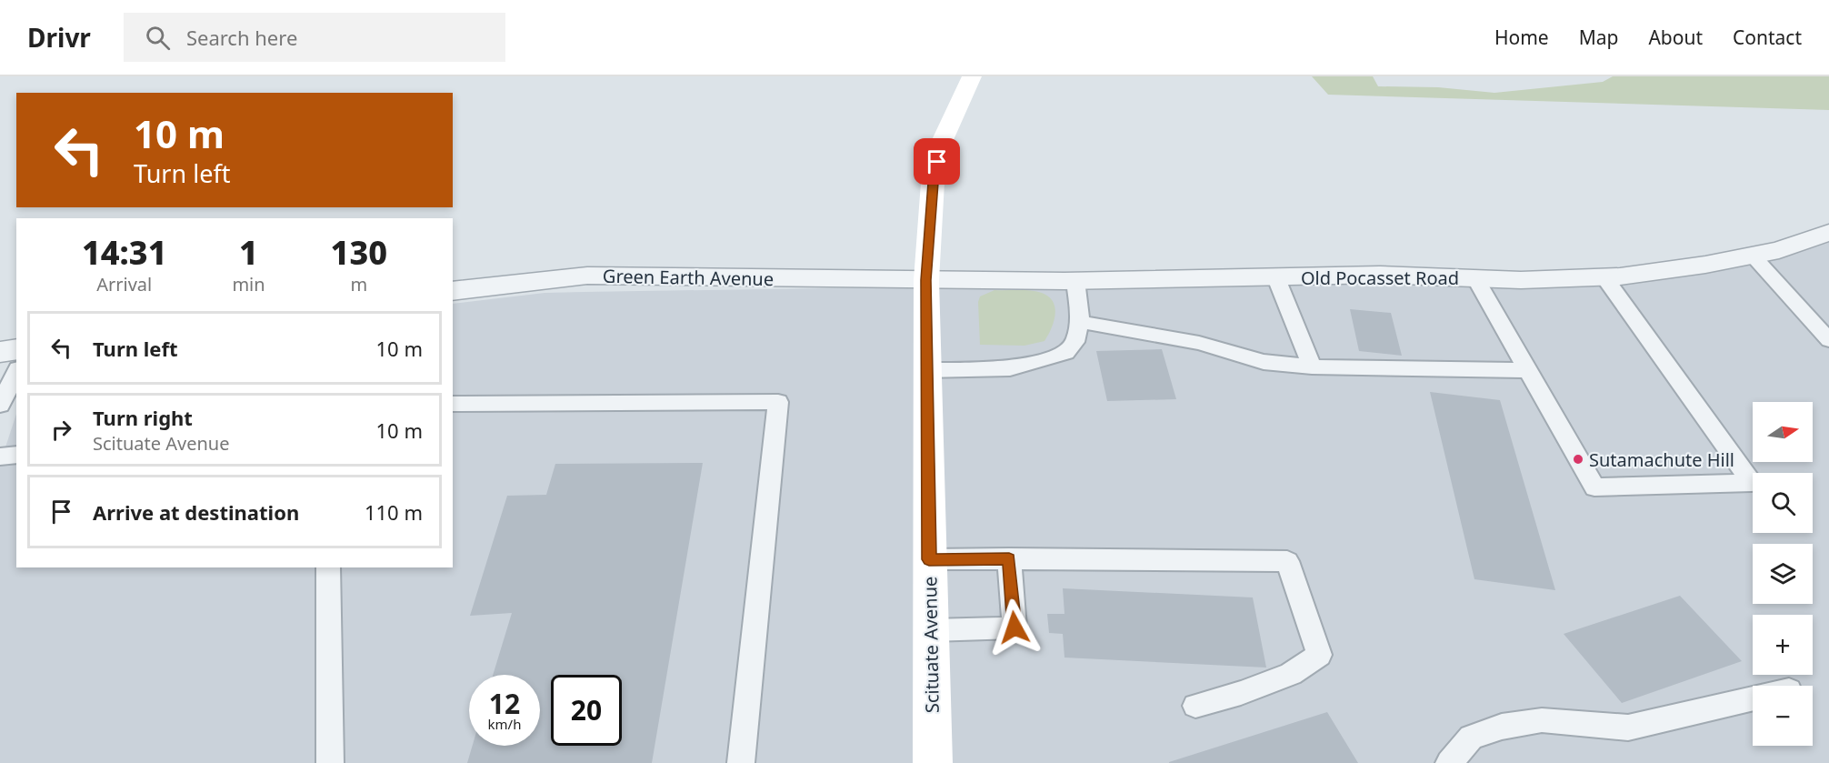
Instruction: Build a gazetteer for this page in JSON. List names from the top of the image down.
{
  "streets": {
    "main road": ["Scituate Avenue"],
    "street": ["Green Earth Avenue", "Old Pocasset Road"]
  },
  "crossings": [
    ["Green Earth Avenue", "Old Pocasset Road"],
    ["Green Earth Avenue", "Scituate Avenue"],
    ["Old Pocasset Road", "Scituate Avenue"]
  ],
  "places": ["Sutamachute Hill"],
  "north": "right",
  "page": {
    "header": "Drivr",
    "search": "Search here",
    "nav": [
      "Home",
      "Map",
      "About",
      "Contact"
    ],
    "turn": ["10 m", "Turn left"],
    "eta": [
      "14:31",
      "Arrival",
      "1",
      "min",
      "130",
      "m"
    ],
    "list": [
      {
        "name": "Turn left",
        "value": "10 m"
      },
      {
        "name": "Turn right",
        "note": "Scituate Avenue",
        "value": "10 m"
      },
      {
        "name": "Arrive at destination",
        "value": "110 m"
      }
    ],
    "map_buttons": ["+", "−"],
    "speed": "12 km/h",
    "limit": "20"
  }
}
